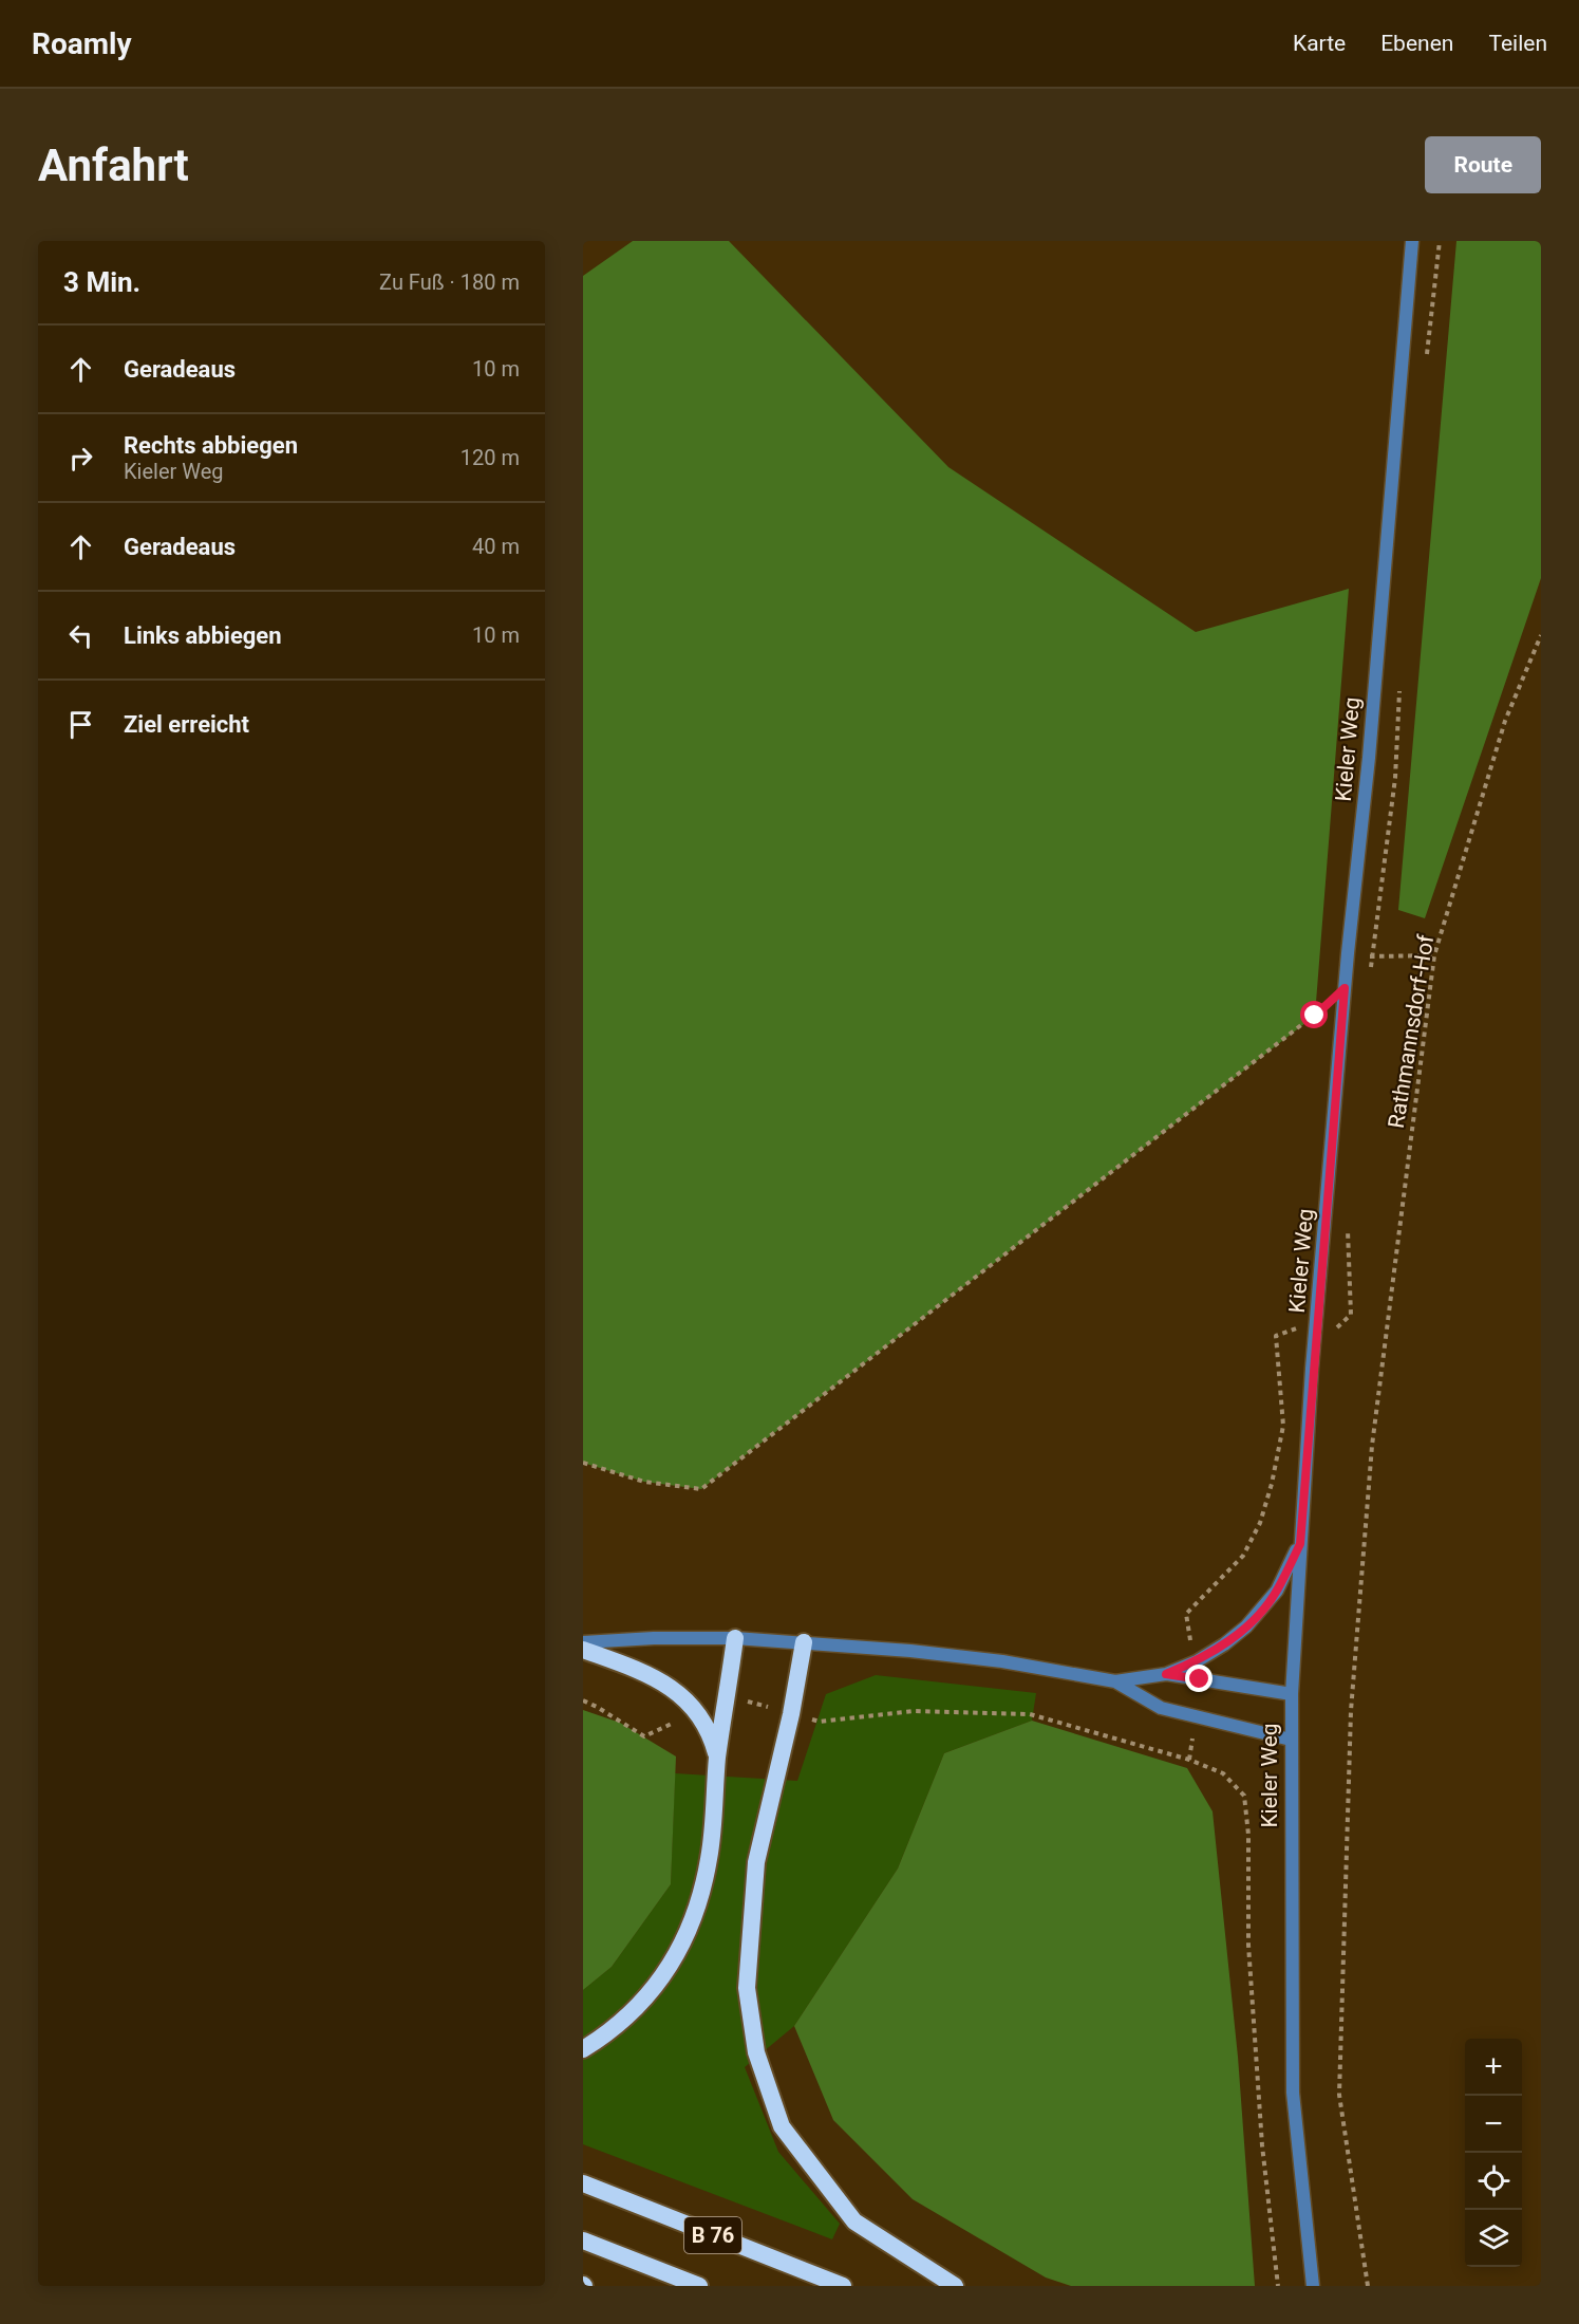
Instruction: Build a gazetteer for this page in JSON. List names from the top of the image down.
{
  "streets": {
    "highway": ["B 76"],
    "street": ["Kieler Weg"],
    "path": ["Rathmannsdorf-Hof"]
  },
  "page": {
    "header": "Roamly",
    "nav": ["Karte", "Ebenen", "Teilen"],
    "buttons": "Route",
    "title": "Anfahrt",
    "heading": ["3 Min.", "Zu Fuß · 180 m"],
    "list": [
      ["Geradeaus", "10 m"],
      ["Rechts abbiegen", "Kieler Weg", "120 m"],
      ["Geradeaus", "40 m"],
      ["Links abbiegen", "10 m"],
      "Ziel erreicht"
    ],
    "map_buttons": ["+", "−"]
  }
}
